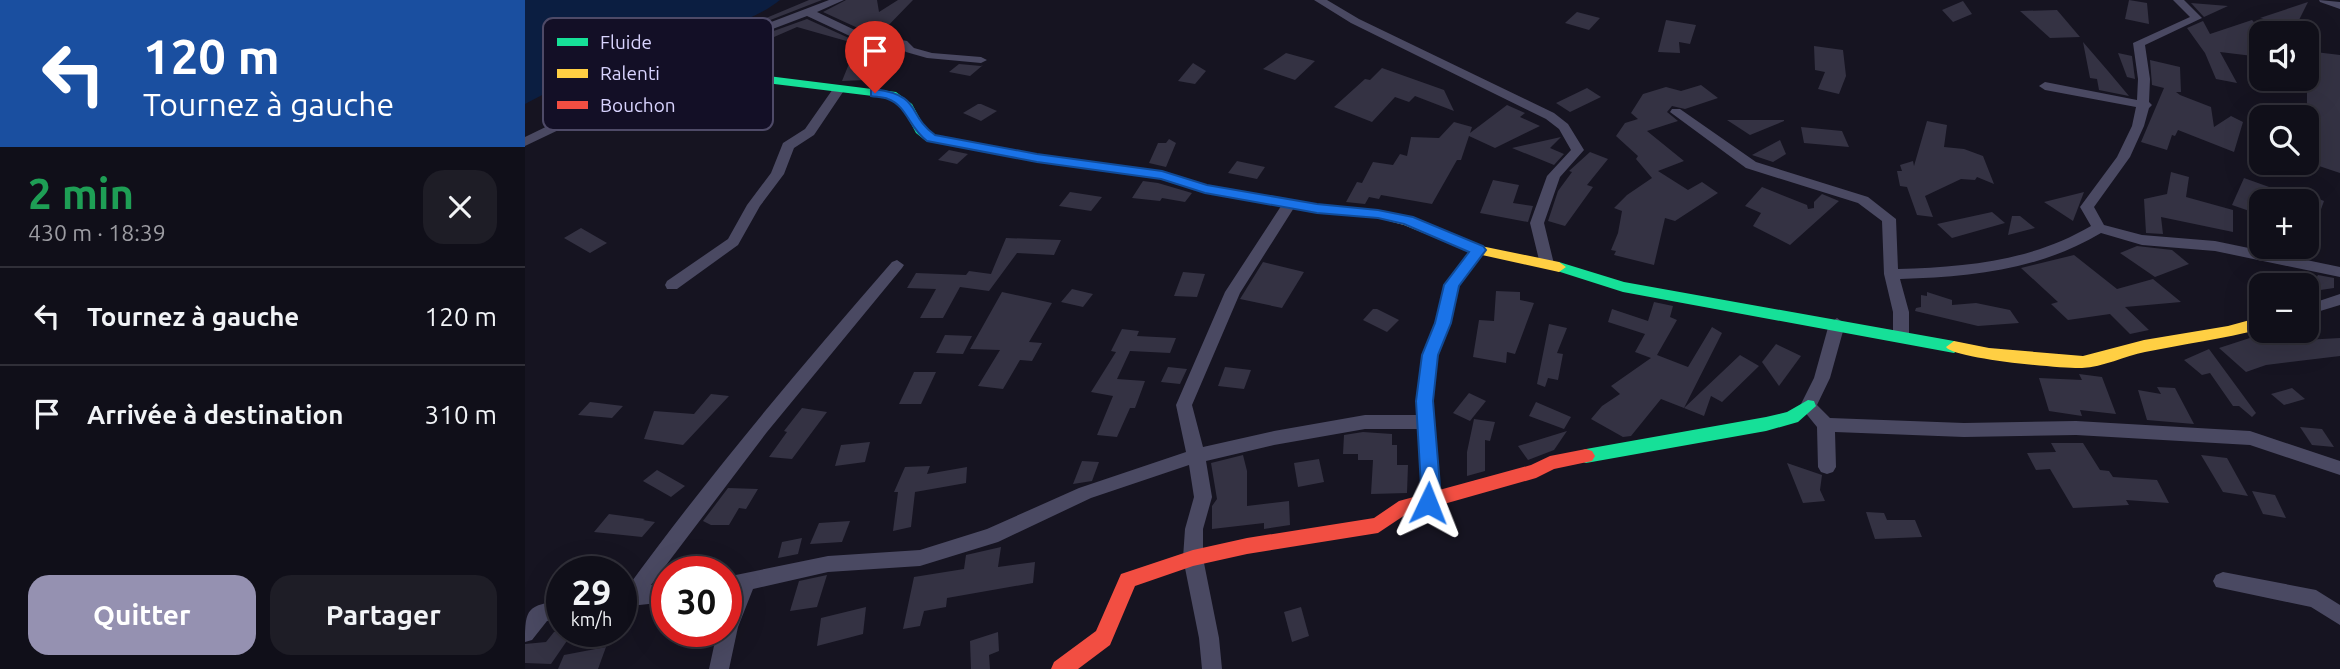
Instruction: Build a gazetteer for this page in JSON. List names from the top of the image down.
{
  "legend": ["Fluide", "Ralenti", "Bouchon"],
  "page": {
    "turn": ["120 m", "Tournez à gauche"],
    "map_buttons": ["+", "−"],
    "heading": ["2 min", "430 m · 18:39"],
    "list": [
      {
        "name": "Tournez à gauche",
        "value": "120 m"
      },
      {
        "name": "Arrivée à destination",
        "value": "310 m"
      }
    ],
    "speed": "29 km/h",
    "limit": "30",
    "buttons": ["Quitter", "Partager"]
  }
}
